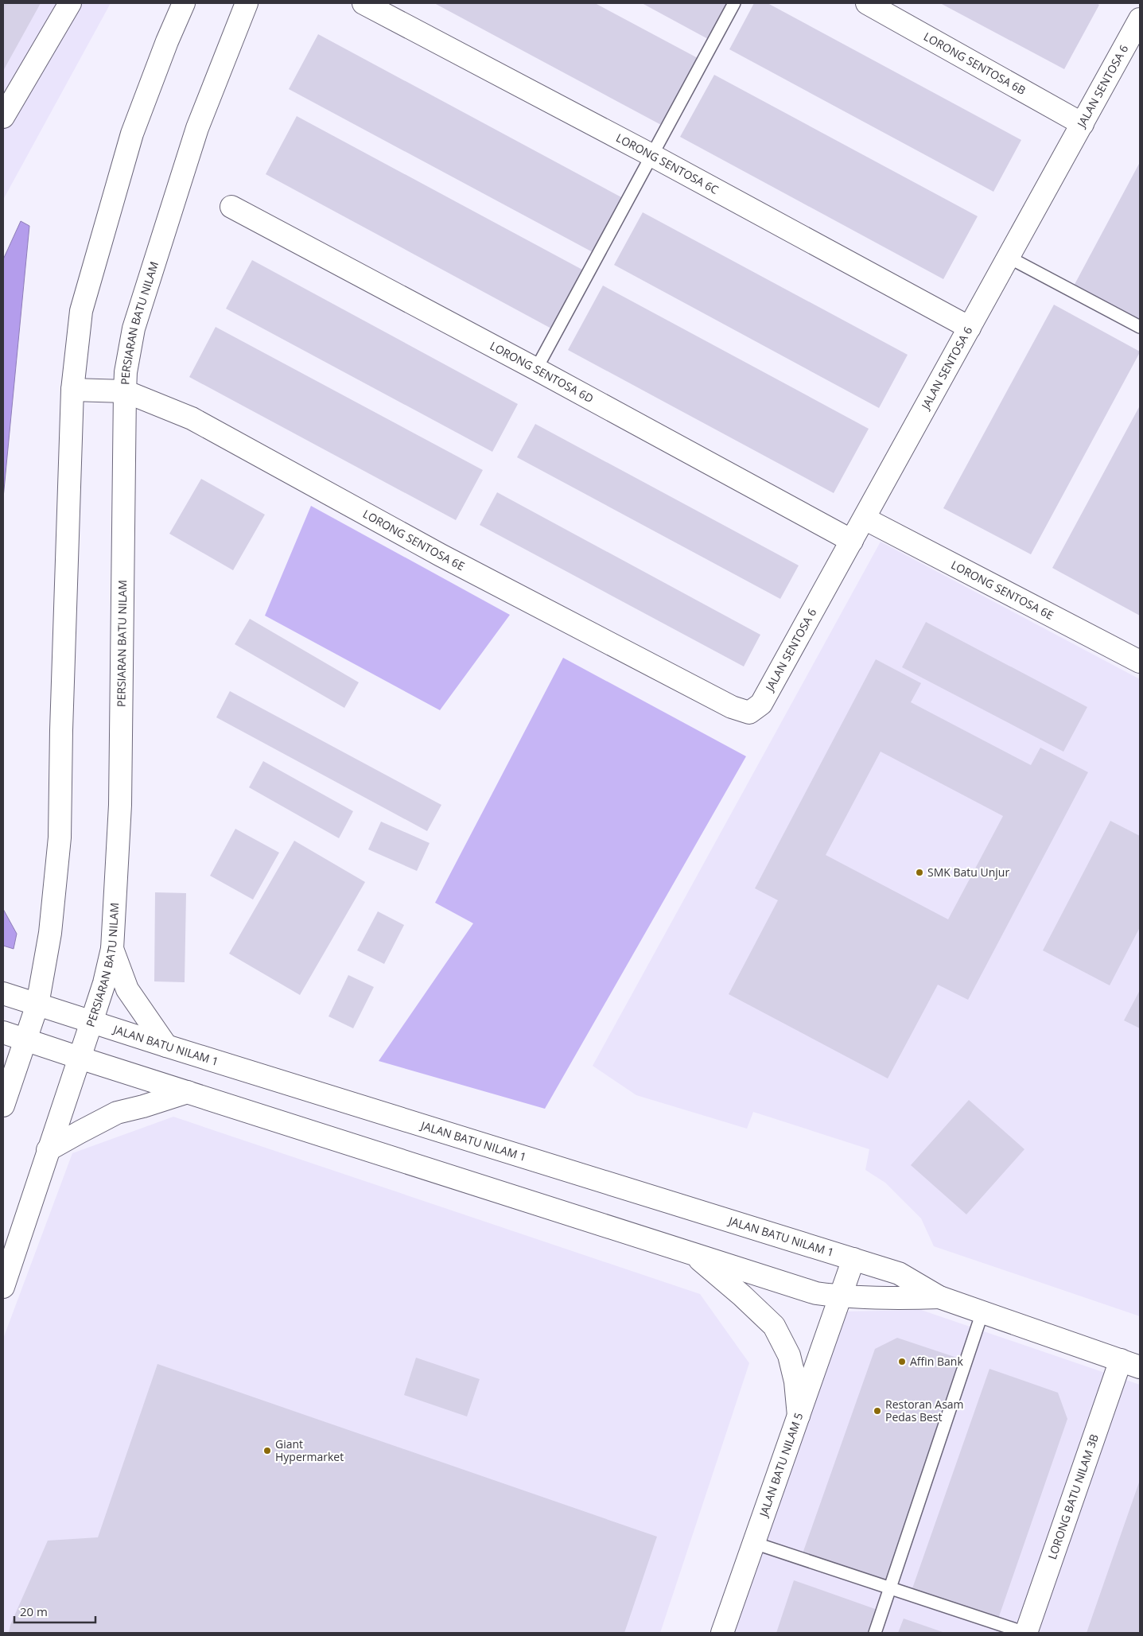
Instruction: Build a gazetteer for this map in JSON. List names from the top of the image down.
{
  "streets": {
    "main road": [
      "LORONG SENTOSA 6B",
      "JALAN SENTOSA 6",
      "LORONG SENTOSA 6C",
      "PERSIARAN BATU NILAM",
      "LORONG SENTOSA 6D",
      "LORONG SENTOSA 6E",
      "JALAN BATU NILAM 1",
      "JALAN BATU NILAM 5",
      "LORONG BATU NILAM 3B"
    ]
  },
  "crossings": [
    ["LORONG SENTOSA 6B", "JALAN SENTOSA 6"],
    ["JALAN SENTOSA 6", "LORONG SENTOSA 6C"],
    ["JALAN SENTOSA 6", "LORONG SENTOSA 6D"],
    ["JALAN SENTOSA 6", "LORONG SENTOSA 6E"],
    ["PERSIARAN BATU NILAM", "LORONG SENTOSA 6E"],
    ["PERSIARAN BATU NILAM", "JALAN BATU NILAM 1"],
    ["JALAN BATU NILAM 1", "JALAN BATU NILAM 5"],
    ["JALAN BATU NILAM 1", "LORONG BATU NILAM 3B"]
  ],
  "places": [
    "SMK Batu Unjur",
    "Affin Bank",
    "Restoran Asam Pedas Best",
    "Giant Hypermarket"
  ],
  "scale_bar": "20 m"
}
